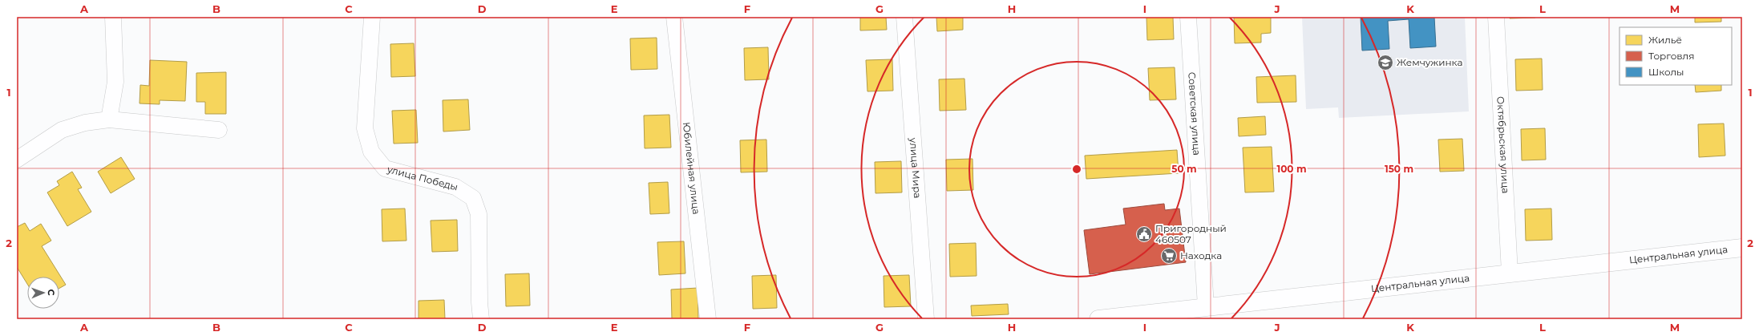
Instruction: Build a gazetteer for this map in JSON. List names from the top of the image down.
{
  "streets": {
    "street": [
      "Советская улица",
      "Октябрьская улица",
      "Юбилейная улица",
      "улица Мира",
      "улица Победы",
      "Центральная улица"
    ]
  },
  "crossings": [
    ["Советская улица", "Центральная улица"],
    ["Октябрьская улица", "Центральная улица"]
  ],
  "places": {
    "school or university": ["Жемчужинка"],
    "public building": ["Пригородный 460507"],
    "supermarket": ["Находка"]
  },
  "legend": ["Жильё", "Торговля", "Школы"],
  "north": "right",
  "grid": {
    "columns": [
      "A",
      "B",
      "C",
      "D",
      "E",
      "F",
      "G",
      "H",
      "I",
      "J",
      "K",
      "L",
      "M"
    ],
    "rows": ["1", "2"]
  },
  "rings": ["50 m", "100 m", "150 m"]
}
